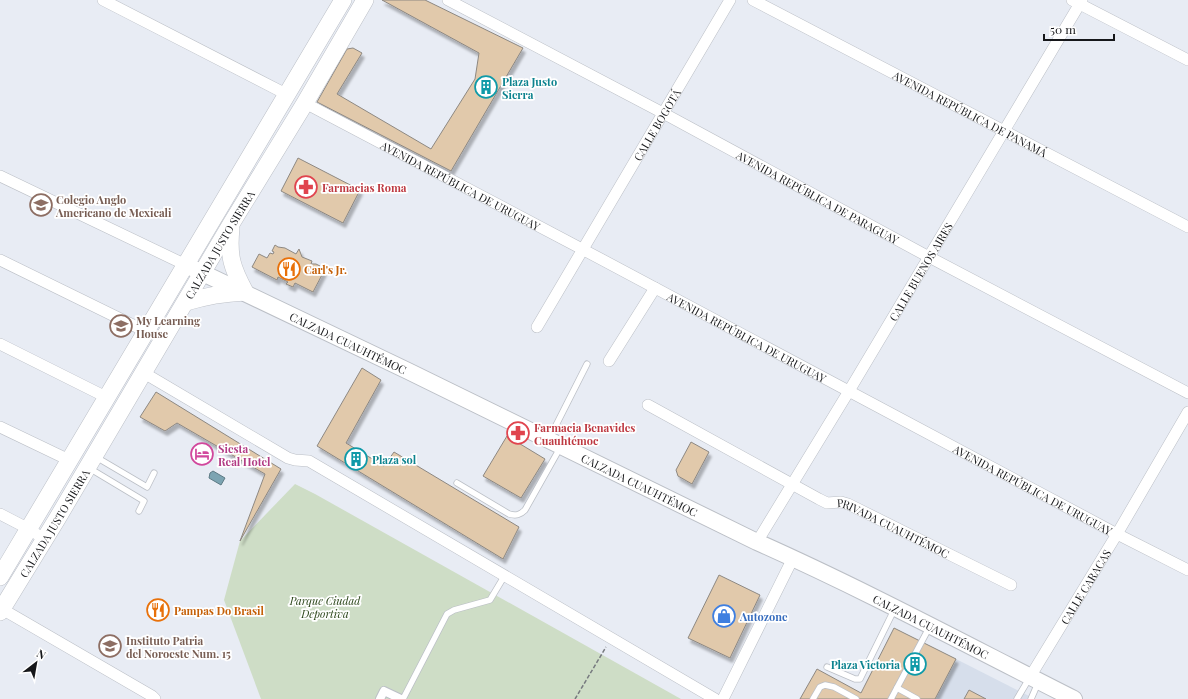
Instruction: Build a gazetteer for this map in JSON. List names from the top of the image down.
{
  "streets": {
    "main road": ["CALZADA JUSTO SIERRA", "CALZADA CUAUHTÉMOC"],
    "street": [
      "AVENIDA REPÚBLICA DE PANAMÁ",
      "CALLE BOGOTÁ",
      "AVENIDA REPÚBLICA DE URUGUAY",
      "AVENIDA REPÚBLICA DE PARAGUAY",
      "CALLE BUENOS AIRES",
      "PRIVADA CUAUHTÉMOC",
      "CALLE CARACAS"
    ]
  },
  "crossings": [
    ["AVENIDA REPÚBLICA DE PANAMÁ", "CALLE BUENOS AIRES"],
    ["CALLE BOGOTÁ", "AVENIDA REPÚBLICA DE URUGUAY"],
    ["CALLE BOGOTÁ", "AVENIDA REPÚBLICA DE PARAGUAY"],
    ["AVENIDA REPÚBLICA DE URUGUAY", "CALZADA JUSTO SIERRA"],
    ["AVENIDA REPÚBLICA DE URUGUAY", "CALLE BUENOS AIRES"],
    ["AVENIDA REPÚBLICA DE URUGUAY", "CALLE CARACAS"],
    ["AVENIDA REPÚBLICA DE PARAGUAY", "CALLE BUENOS AIRES"],
    ["CALZADA JUSTO SIERRA", "CALZADA CUAUHTÉMOC"],
    ["CALLE BUENOS AIRES", "CALZADA CUAUHTÉMOC"],
    ["CALLE BUENOS AIRES", "PRIVADA CUAUHTÉMOC"],
    ["CALZADA CUAUHTÉMOC", "CALLE CARACAS"]
  ],
  "parks": ["Parque Ciudad Deportiva"],
  "places": {
    "building": ["Plaza Justo Sierra", "Plaza sol", "Plaza Victoria"],
    "pharmacy": ["Farmacias Roma", "Farmacia Benavides Cuauhtémoc"],
    "school or university": ["Colegio Anglo Americano de Mexicali", "My Learning House", "Instituto Patria del Noroeste Num. 15"],
    "restaurant": ["Carl's Jr.", "Pampas Do Brasil"],
    "hotel": ["Siesta Real Hotel"],
    "shop": ["Autozone"]
  },
  "scale_bar": "50 m",
  "north": "top right"
}
